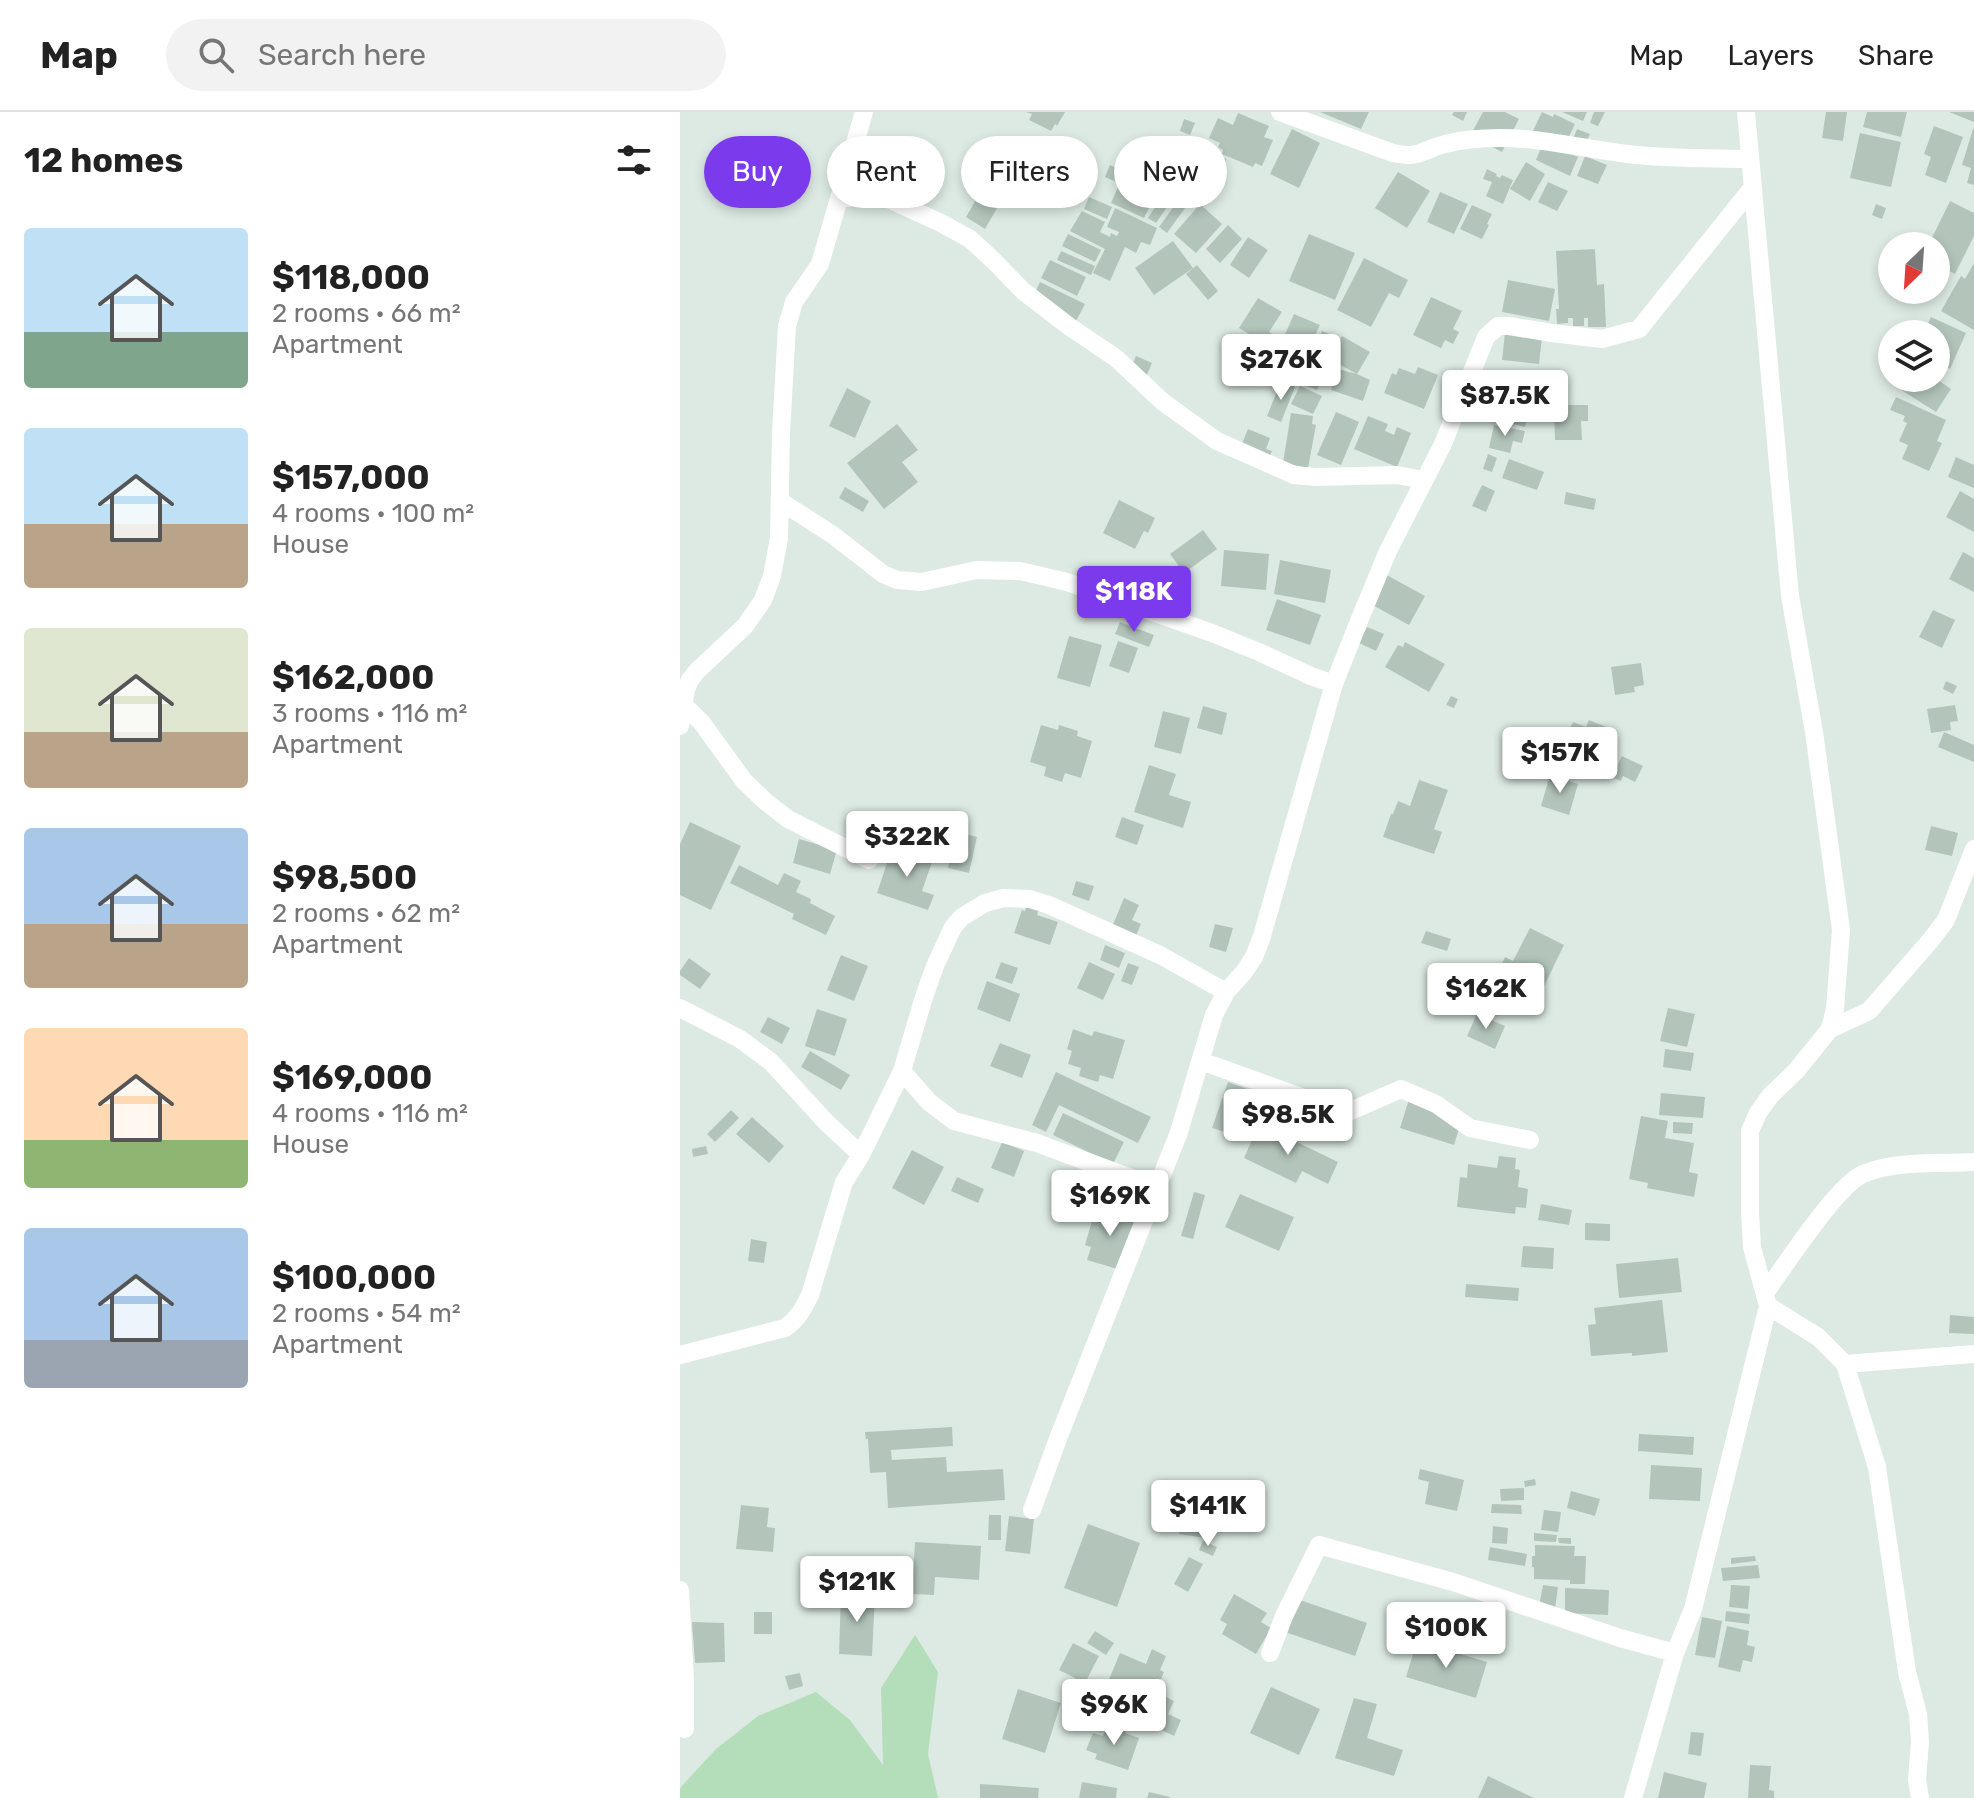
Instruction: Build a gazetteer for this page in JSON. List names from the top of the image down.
{
  "north": "bottom left",
  "page": {
    "header": "Map",
    "search": "Search here",
    "nav": ["Map", "Layers", "Share"],
    "heading": "12 homes",
    "chip": [
      "Buy",
      "Rent",
      "Filters",
      "New"
    ],
    "list": [
      {
        "name": "$118,000",
        "note": "2 rooms · 66 m² · Apartment"
      },
      {
        "name": "$157,000",
        "note": "4 rooms · 100 m² · House"
      },
      {
        "name": "$162,000",
        "note": "3 rooms · 116 m² · Apartment"
      },
      {
        "name": "$98,500",
        "note": "2 rooms · 62 m² · Apartment"
      },
      {
        "name": "$169,000",
        "note": "4 rooms · 116 m² · House"
      },
      {
        "name": "$100,000",
        "note": "2 rooms · 54 m² · Apartment"
      }
    ],
    "price": [
      "$276K",
      "$87.5K",
      "$118K",
      "$157K",
      "$322K",
      "$162K",
      "$98.5K",
      "$169K",
      "$141K",
      "$121K",
      "$100K",
      "$96K"
    ]
  }
}
